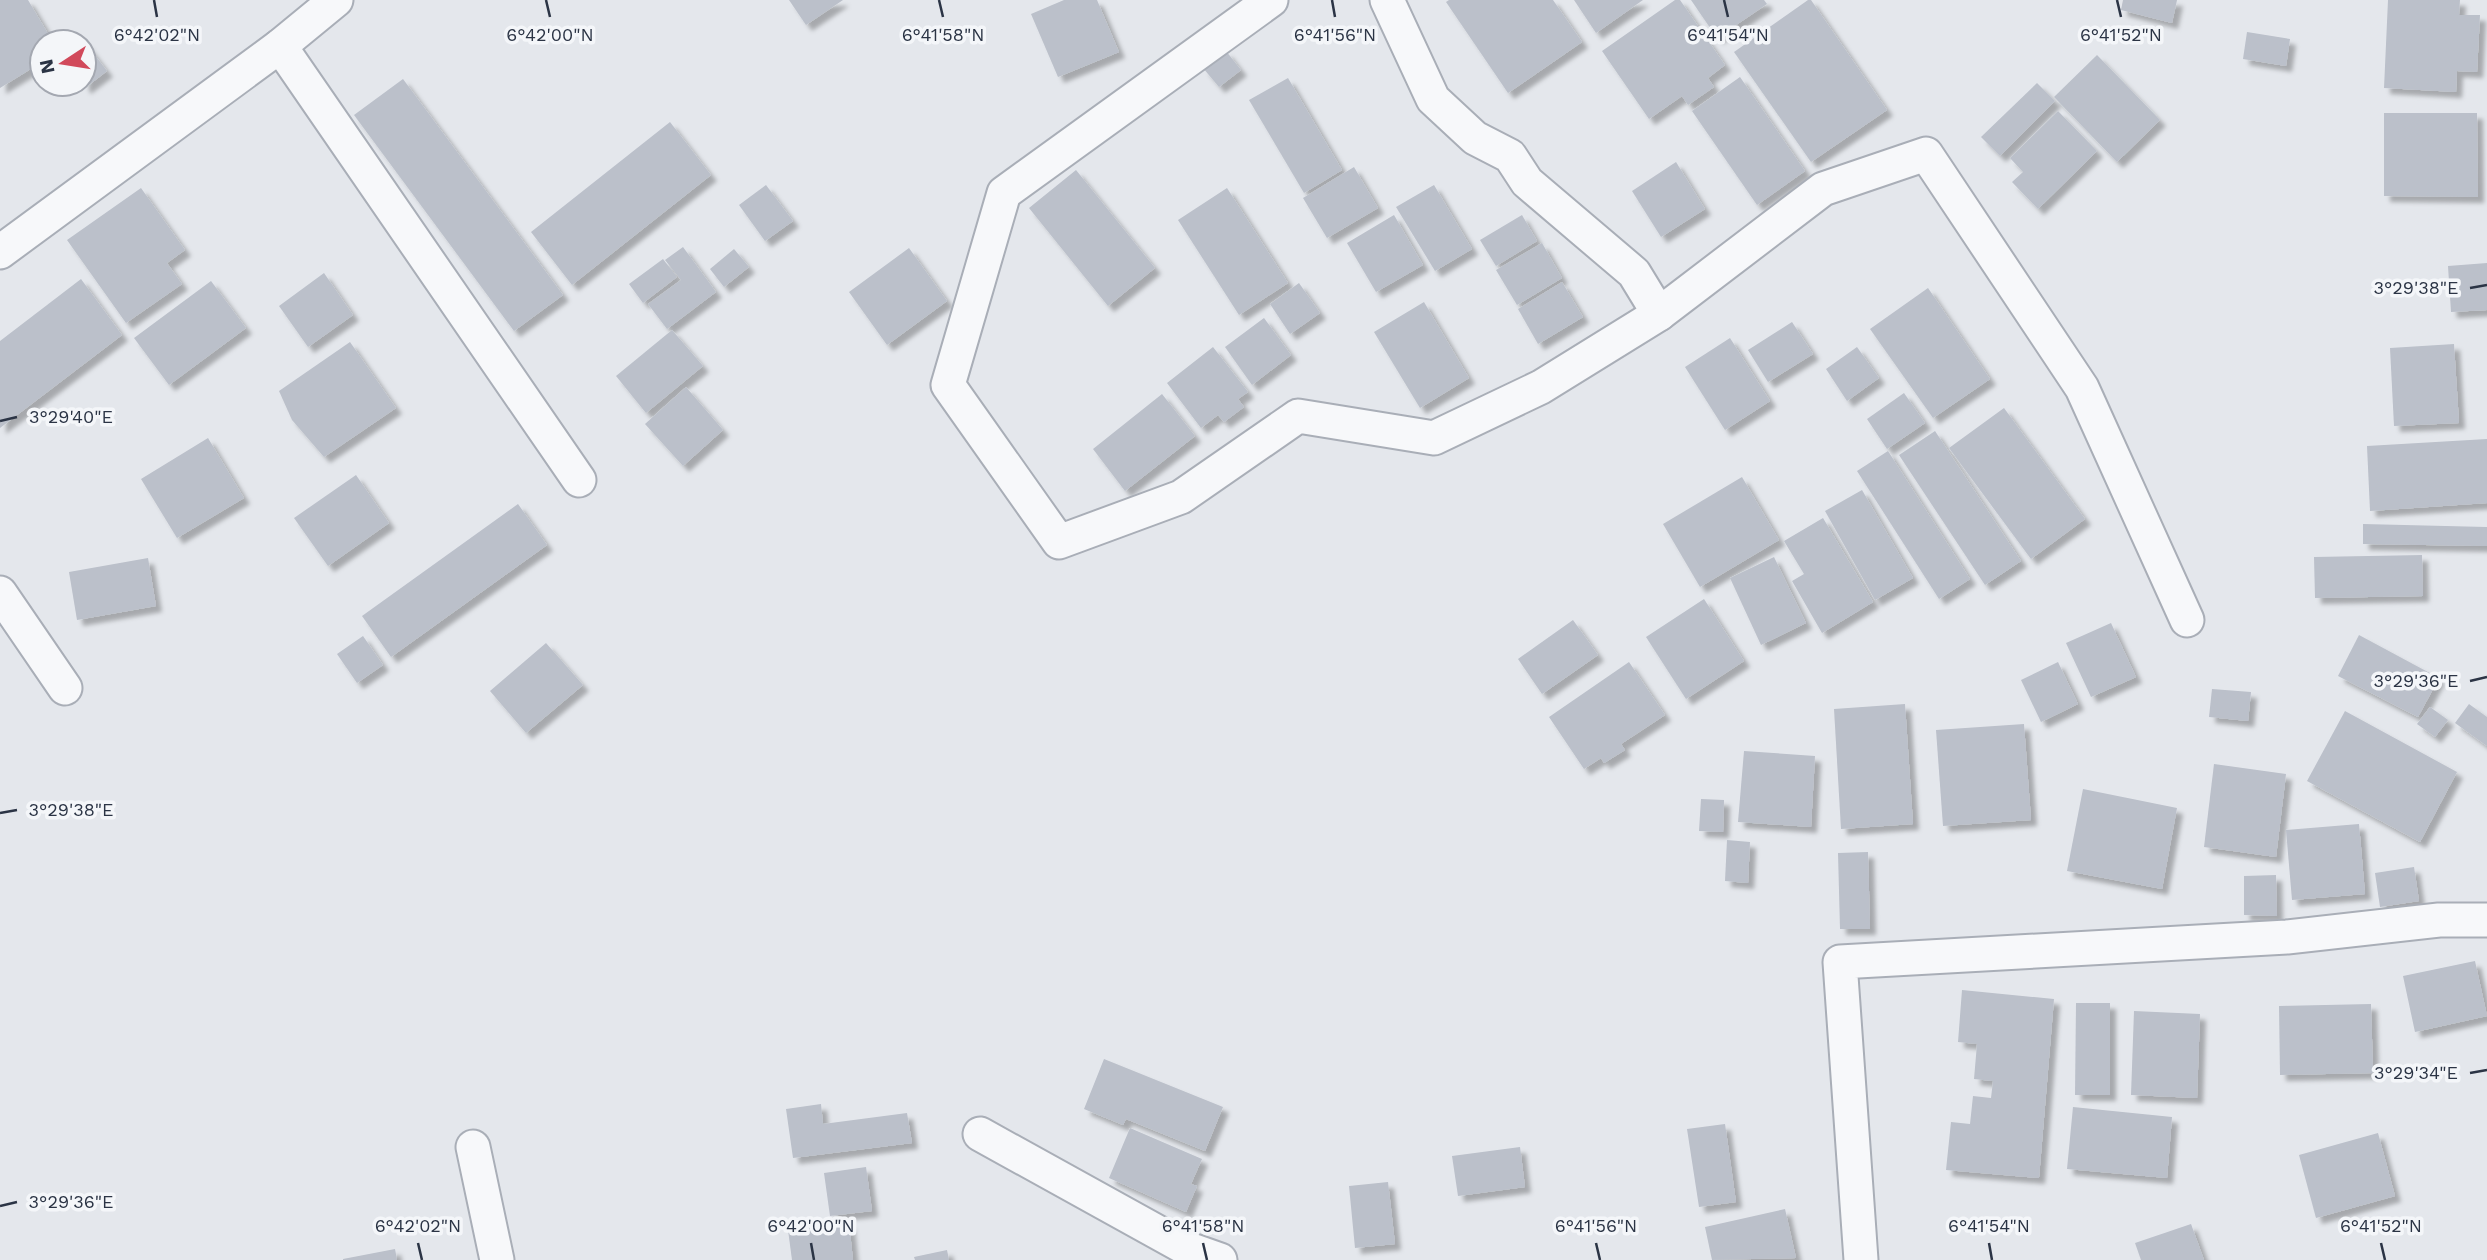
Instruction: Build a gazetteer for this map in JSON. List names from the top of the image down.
{
  "north": "left",
  "coordinates": [
    "6°42'02\"N",
    "6°42'00\"N",
    "6°41'58\"N",
    "6°41'56\"N",
    "6°41'54\"N",
    "6°41'52\"N",
    "3°29'38\"E",
    "3°29'40\"E",
    "3°29'36\"E",
    "3°29'34\"E"
  ]
}
